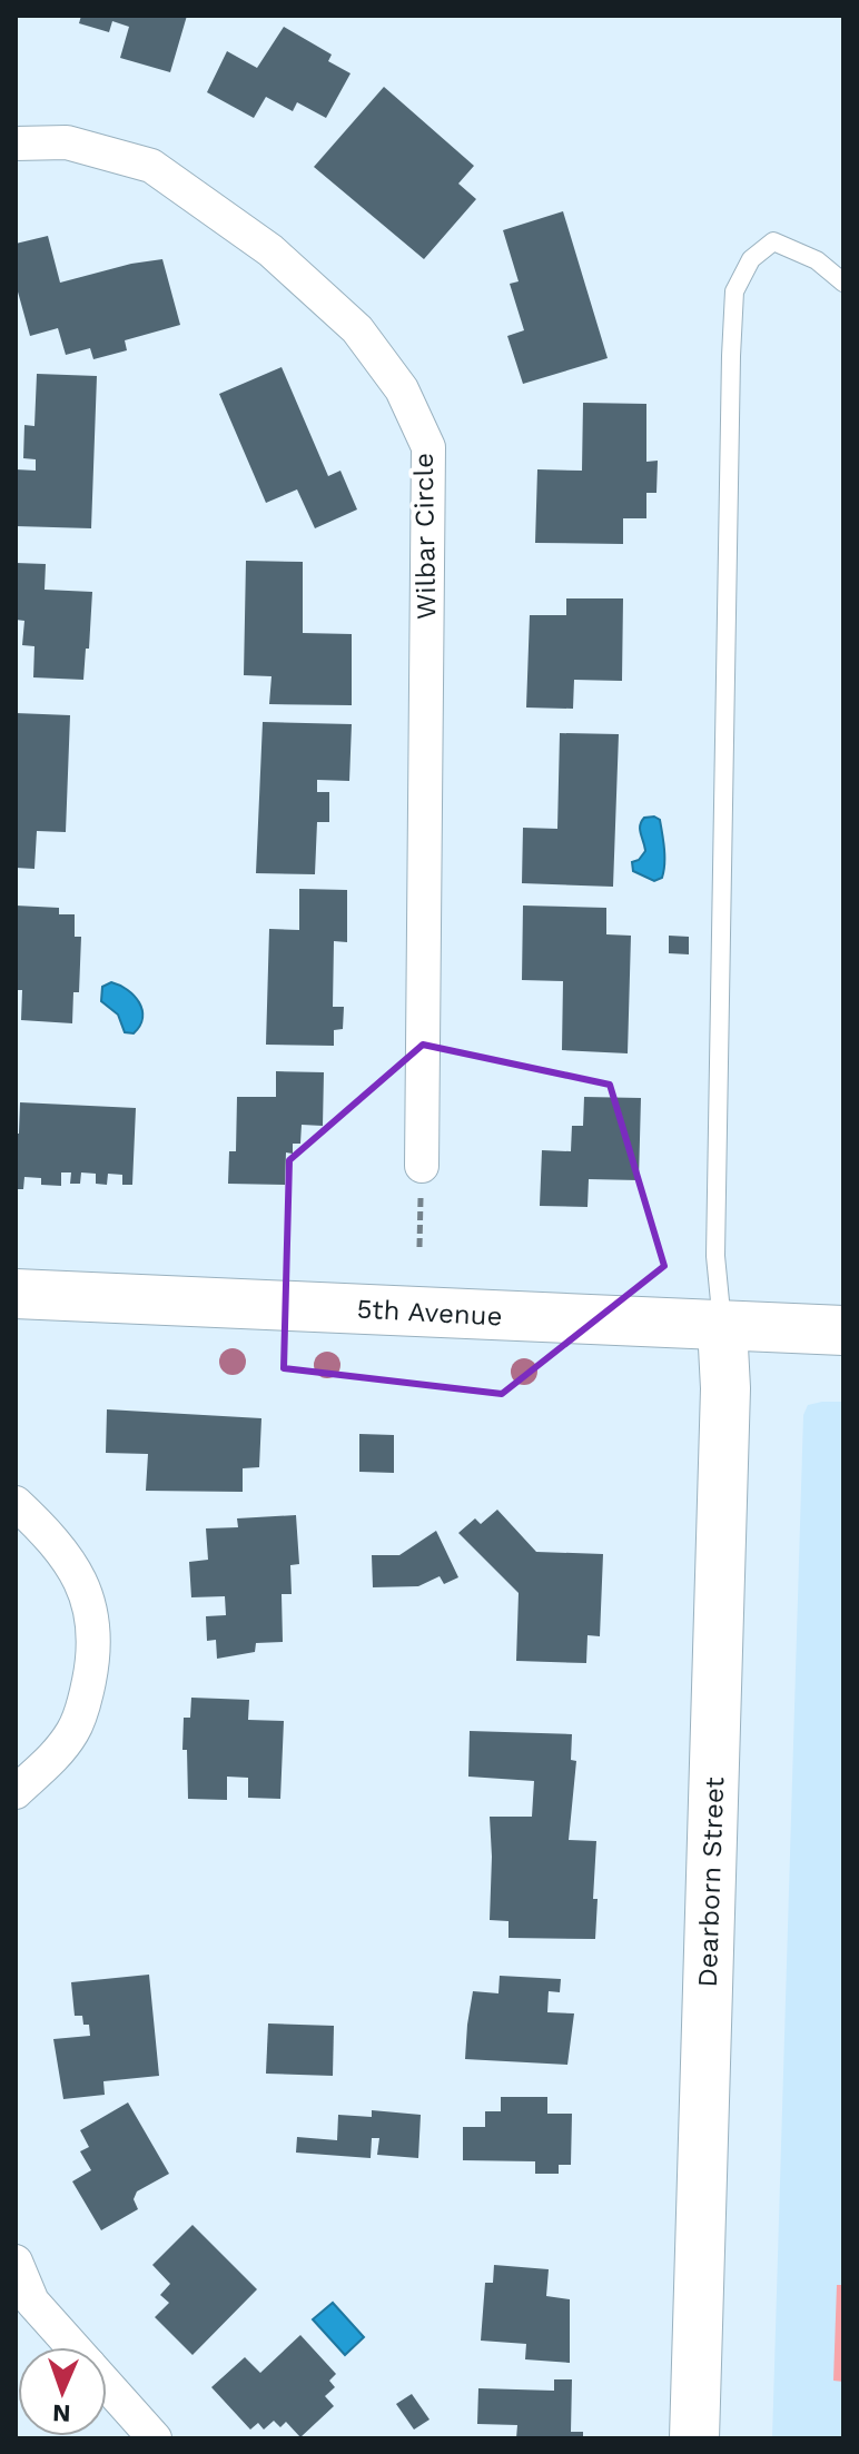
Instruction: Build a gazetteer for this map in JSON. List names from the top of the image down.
{
  "streets": {
    "street": ["Wilbar Circle", "5th Avenue", "Dearborn Street"]
  },
  "crossings": [
    ["5th Avenue", "Dearborn Street"]
  ],
  "north": "bottom"
}
